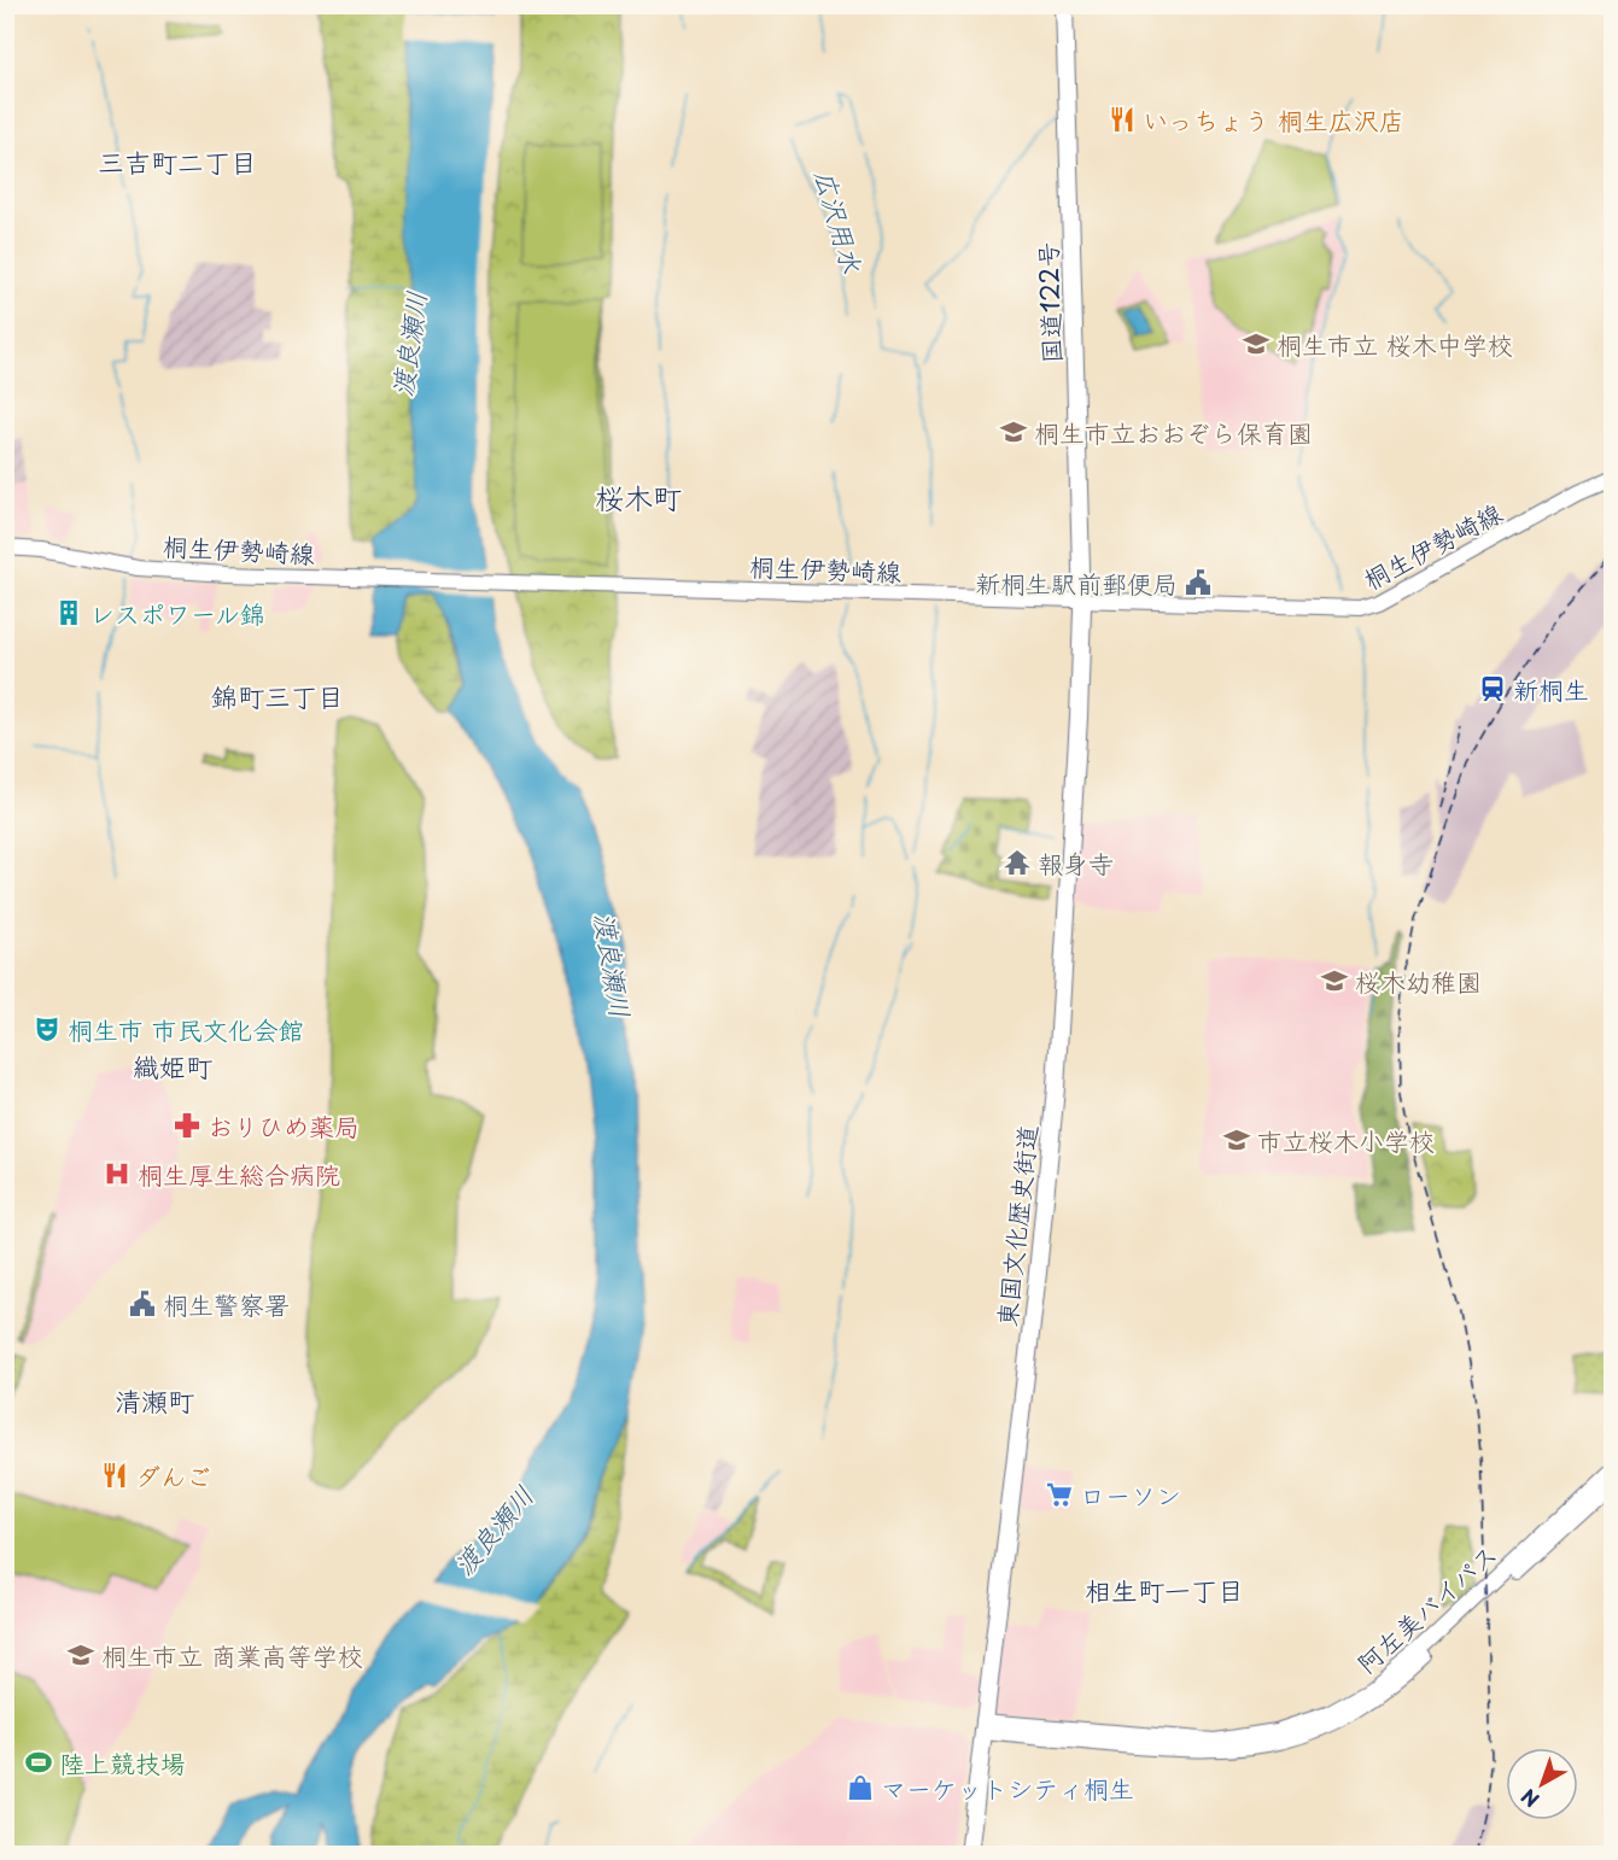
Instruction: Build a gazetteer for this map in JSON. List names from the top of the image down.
{
  "streets": {
    "highway": ["国道122号", "東国文化歴史街道"],
    "main road": ["桐生伊勢崎線", "阿左美バイパス"]
  },
  "crossings": [
    ["国道122号", "桐生伊勢崎線"],
    ["国道122号", "東国文化歴史街道"],
    ["桐生伊勢崎線", "東国文化歴史街道"],
    ["東国文化歴史街道", "阿左美バイパス"]
  ],
  "districts": [
    "三吉町二丁目",
    "桜木町",
    "錦町三丁目",
    "織姫町",
    "清瀬町",
    "相生町一丁目"
  ],
  "water": ["広沢用水", "渡良瀬川"],
  "places": {
    "restaurant": ["いっちょう 桐生広沢店", "ダんご"],
    "school or university": [
      "桐生市立 桜木中学校",
      "桐生市立おおぞら保育園",
      "桜木幼稚園",
      "市立桜木小学校",
      "桐生市立 商業高等学校"
    ],
    "public building": ["新桐生駅前郵便局", "桐生警察署"],
    "building": ["レスポワール錦"],
    "station": ["新桐生"],
    "temple": ["報身寺"],
    "theatre": ["桐生市 市民文化会館"],
    "pharmacy": ["おりひめ薬局"],
    "hospital": ["桐生厚生総合病院"],
    "supermarket": ["ローソン"],
    "sports": ["陸上競技場"],
    "shop": ["マーケットシティ桐生"]
  },
  "north": "bottom left"
}
